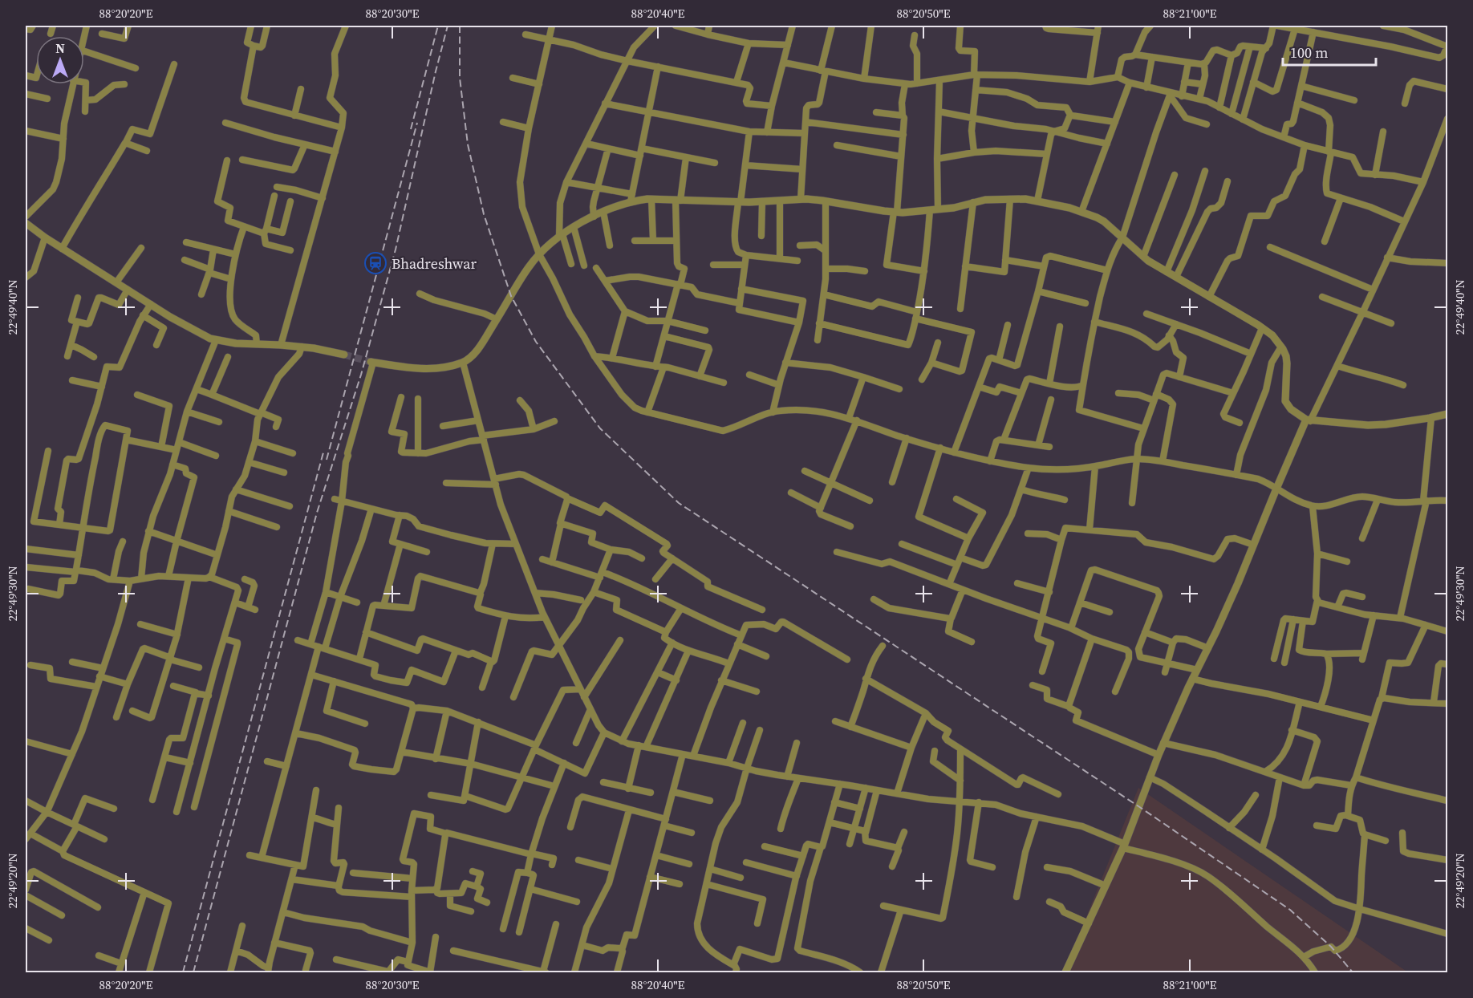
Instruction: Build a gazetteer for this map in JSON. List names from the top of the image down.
{
  "places": {
    "station": ["Bhadreshwar"]
  },
  "scale_bar": "100 m",
  "north": "top",
  "coordinates": [
    "88°20'20\"E",
    "88°20'30\"E",
    "88°20'40\"E",
    "88°20'50\"E",
    "88°21'00\"E",
    "22°49'40\"N",
    "22°49'30\"N",
    "22°49'20\"N"
  ]
}
